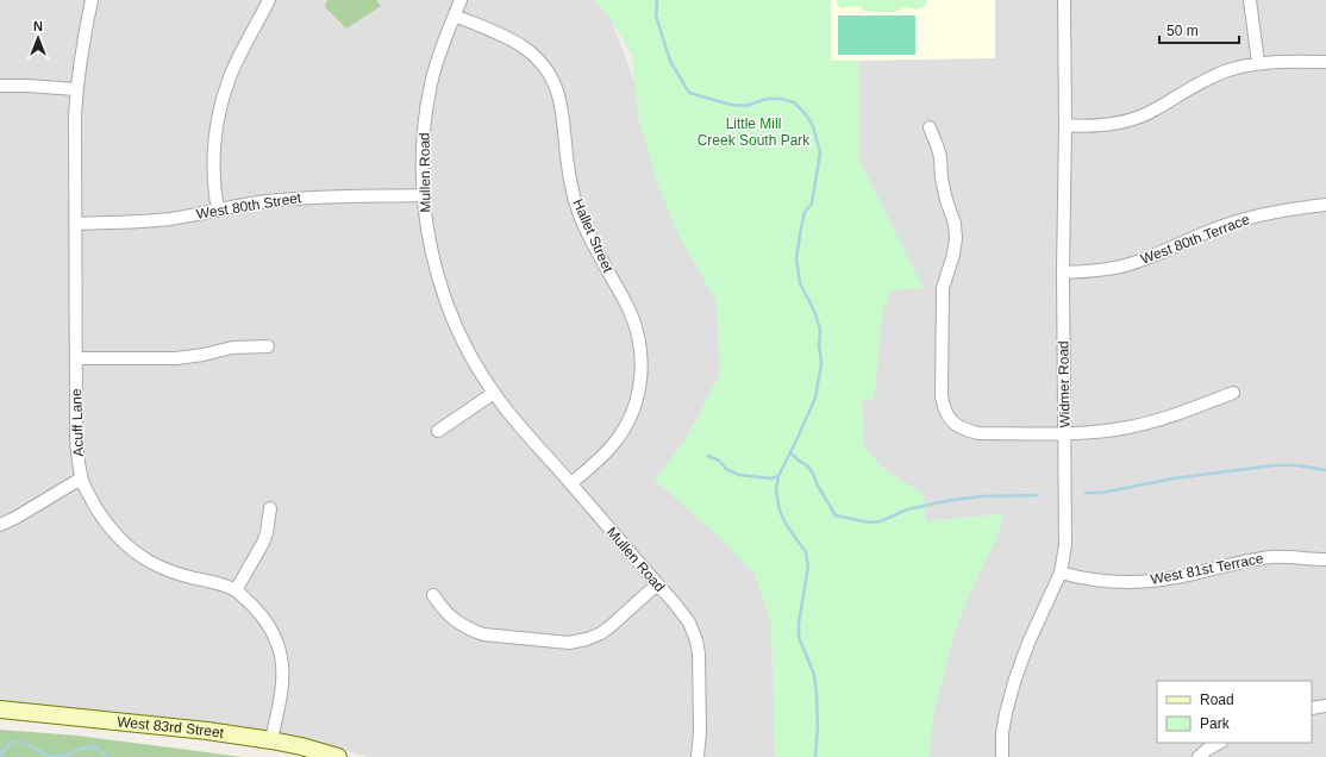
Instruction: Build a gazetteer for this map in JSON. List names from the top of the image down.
{
  "streets": {
    "street": [
      "Mullen Road",
      "West 80th Street",
      "Hallet Street",
      "West 80th Terrace",
      "Widmer Road",
      "Acuff Lane",
      "West 81st Terrace",
      "West 83rd Street"
    ]
  },
  "crossings": [
    ["Mullen Road", "West 80th Street"],
    ["Mullen Road", "Hallet Street"],
    ["West 80th Street", "Acuff Lane"],
    ["West 80th Terrace", "Widmer Road"],
    ["Widmer Road", "West 81st Terrace"],
    ["Acuff Lane", "West 83rd Street"]
  ],
  "parks": ["Little Mill Creek South Park"],
  "legend": ["Road", "Park"],
  "scale_bar": "50 m",
  "north": "top"
}
